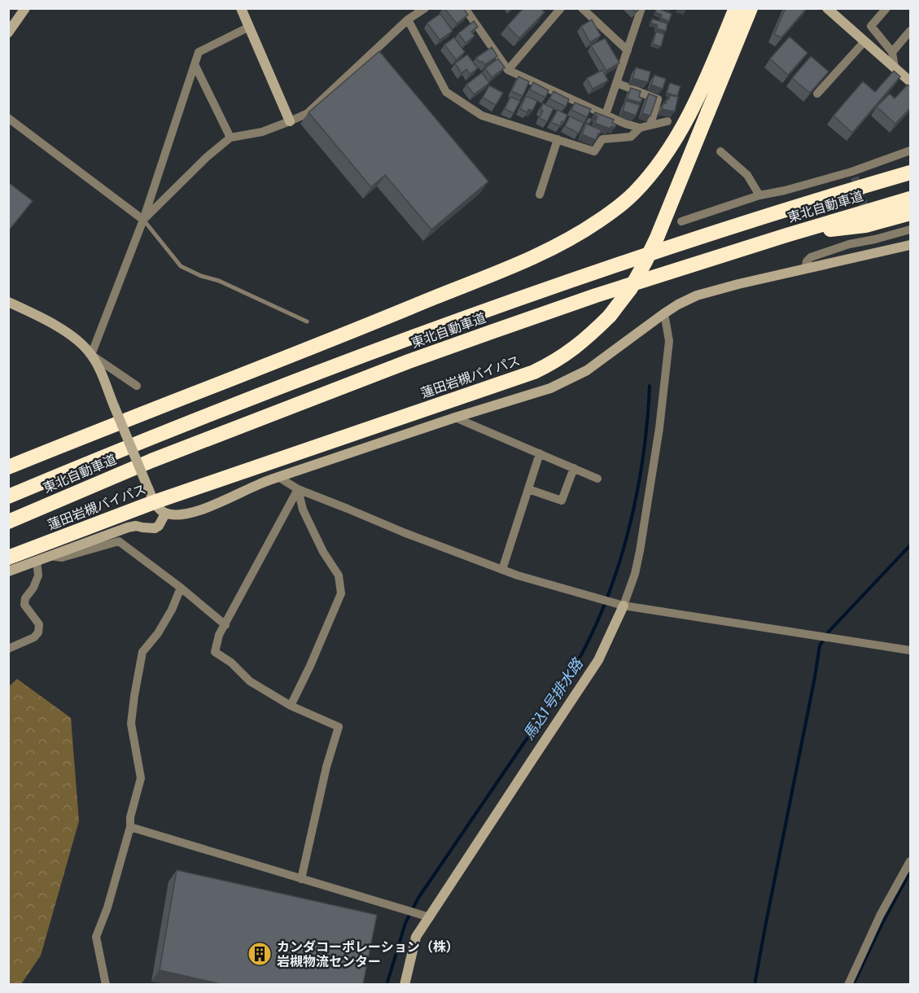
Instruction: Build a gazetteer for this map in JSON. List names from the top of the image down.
{
  "streets": {
    "highway": ["東北自動車道", "蓮田岩槻バイパス"]
  },
  "water": ["馬込1号排水路"],
  "places": {
    "building": ["カンダコーポレーション（株） 岩槻物流センター"]
  }
}
